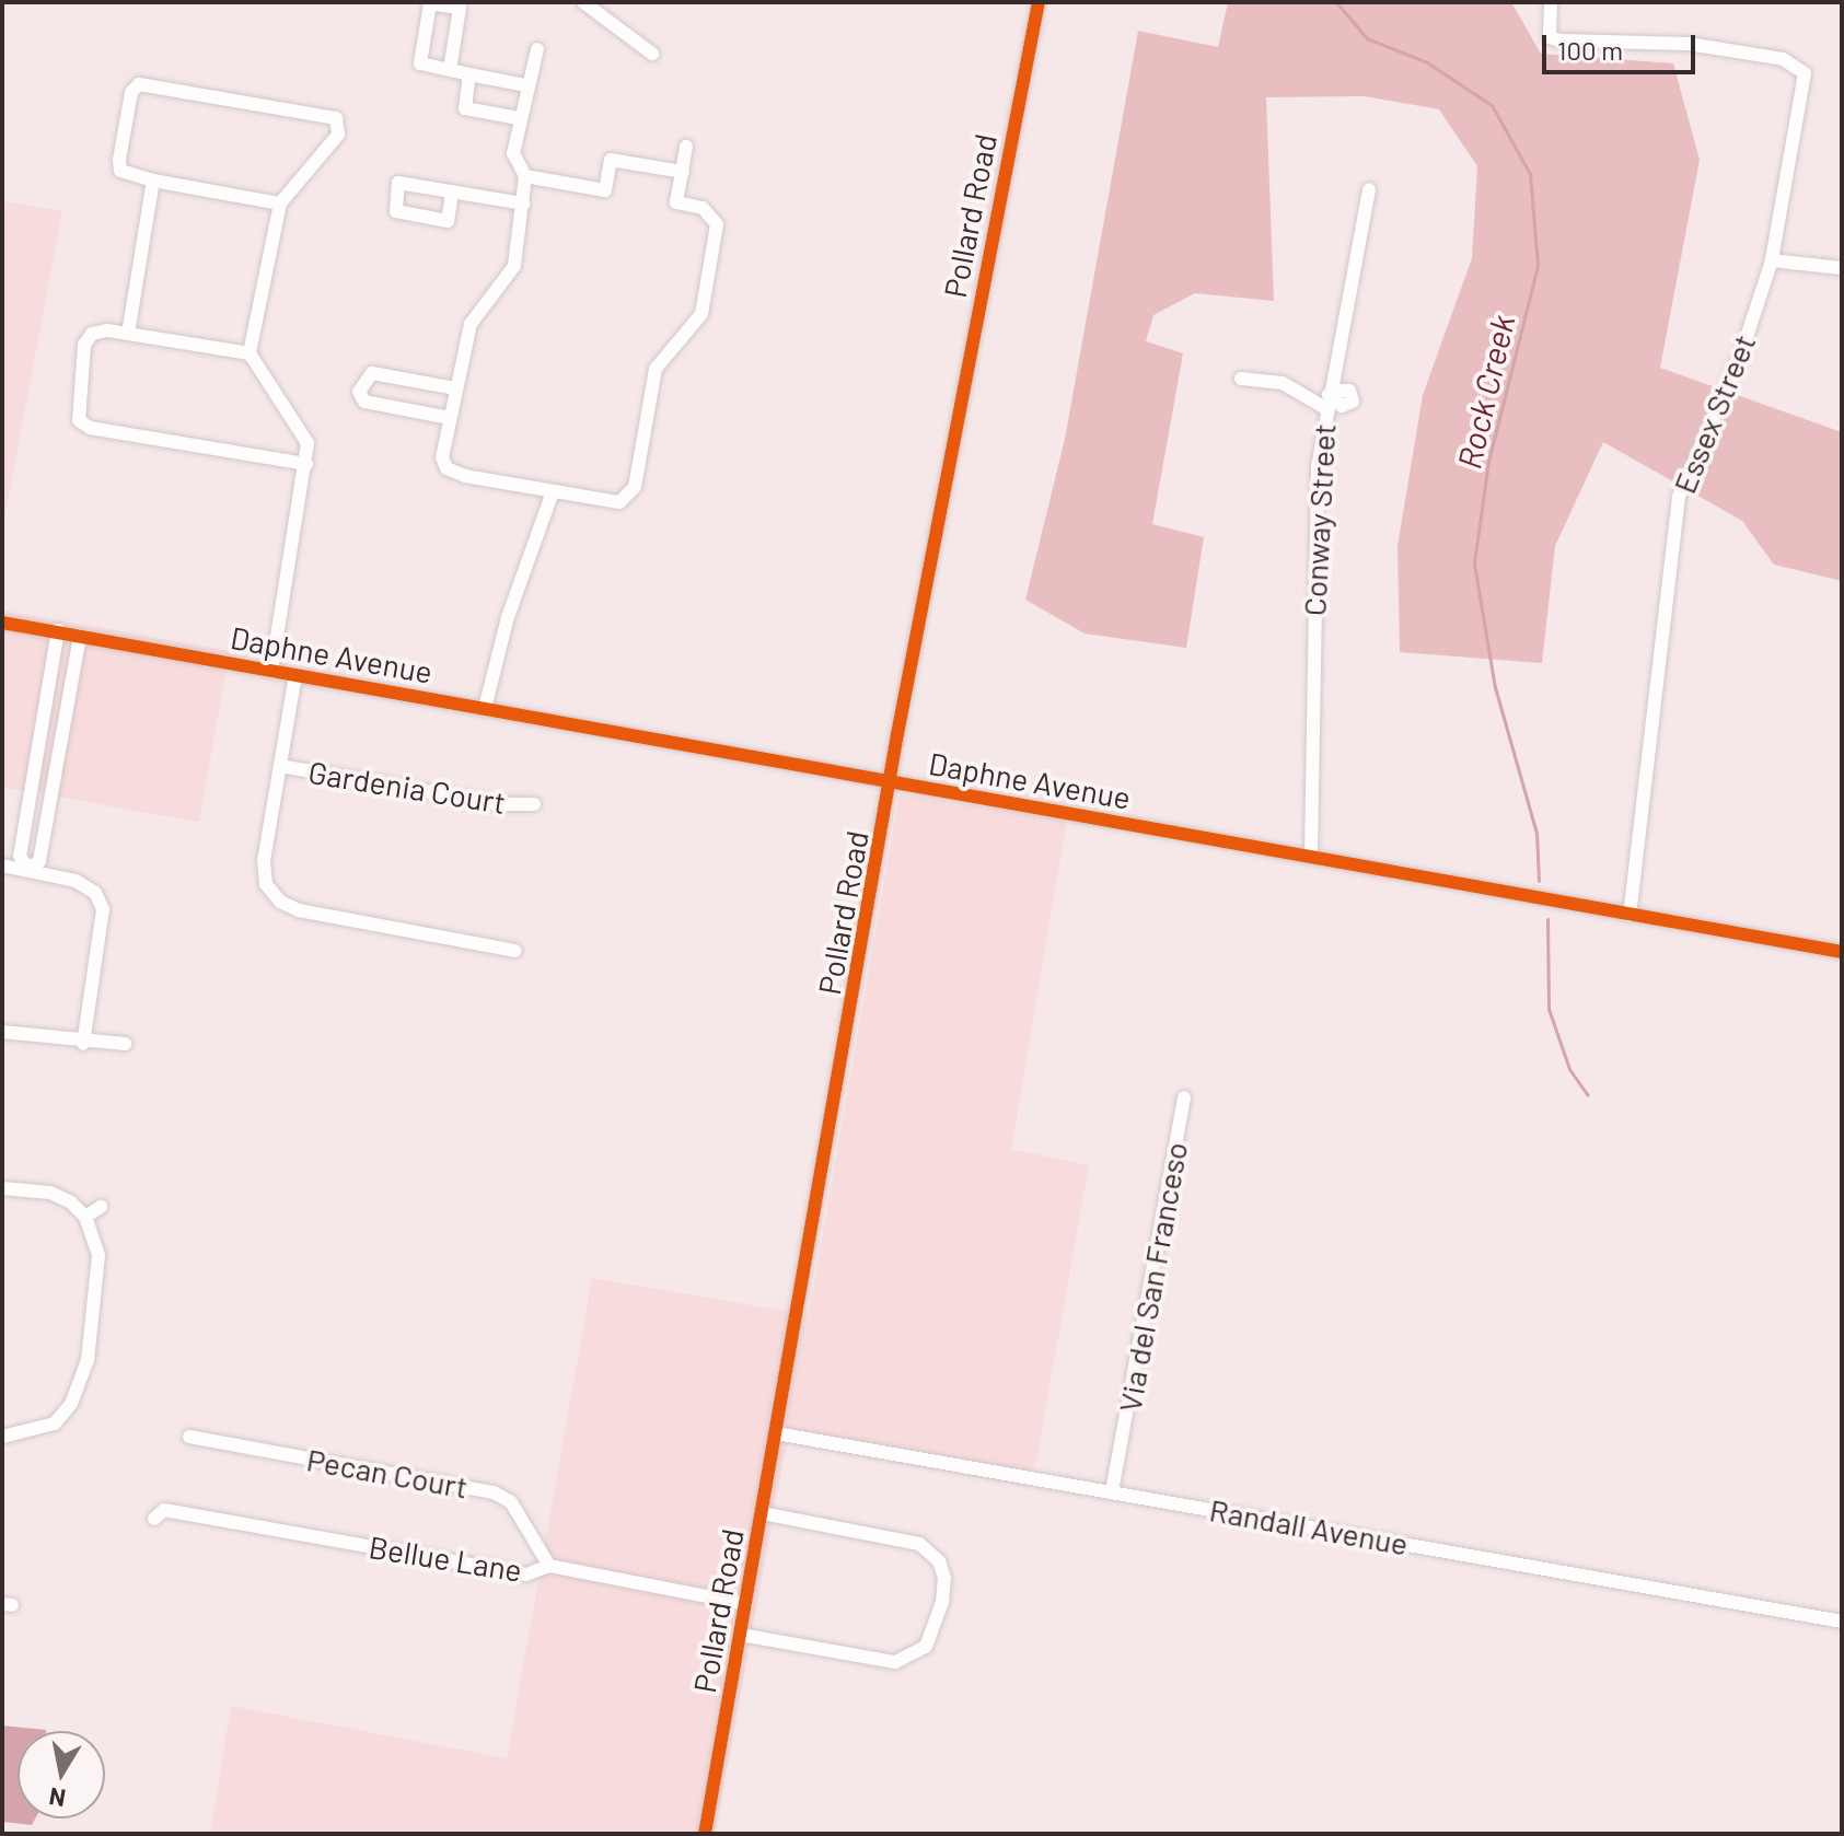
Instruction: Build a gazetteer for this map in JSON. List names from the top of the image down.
{
  "streets": {
    "street": [
      "Pollard Road",
      "Essex Street",
      "Conway Street",
      "Daphne Avenue",
      "Gardenia Court",
      "Via del San Franceso",
      "Pecan Court",
      "Randall Avenue",
      "Bellue Lane"
    ]
  },
  "crossings": [
    ["Pollard Road", "Daphne Avenue"],
    ["Pollard Road", "Randall Avenue"],
    ["Pollard Road", "Bellue Lane"],
    ["Essex Street", "Daphne Avenue"],
    ["Conway Street", "Daphne Avenue"],
    ["Via del San Franceso", "Randall Avenue"],
    ["Pecan Court", "Bellue Lane"]
  ],
  "water": ["Rock Creek"],
  "scale_bar": "100 m",
  "north": "bottom"
}
